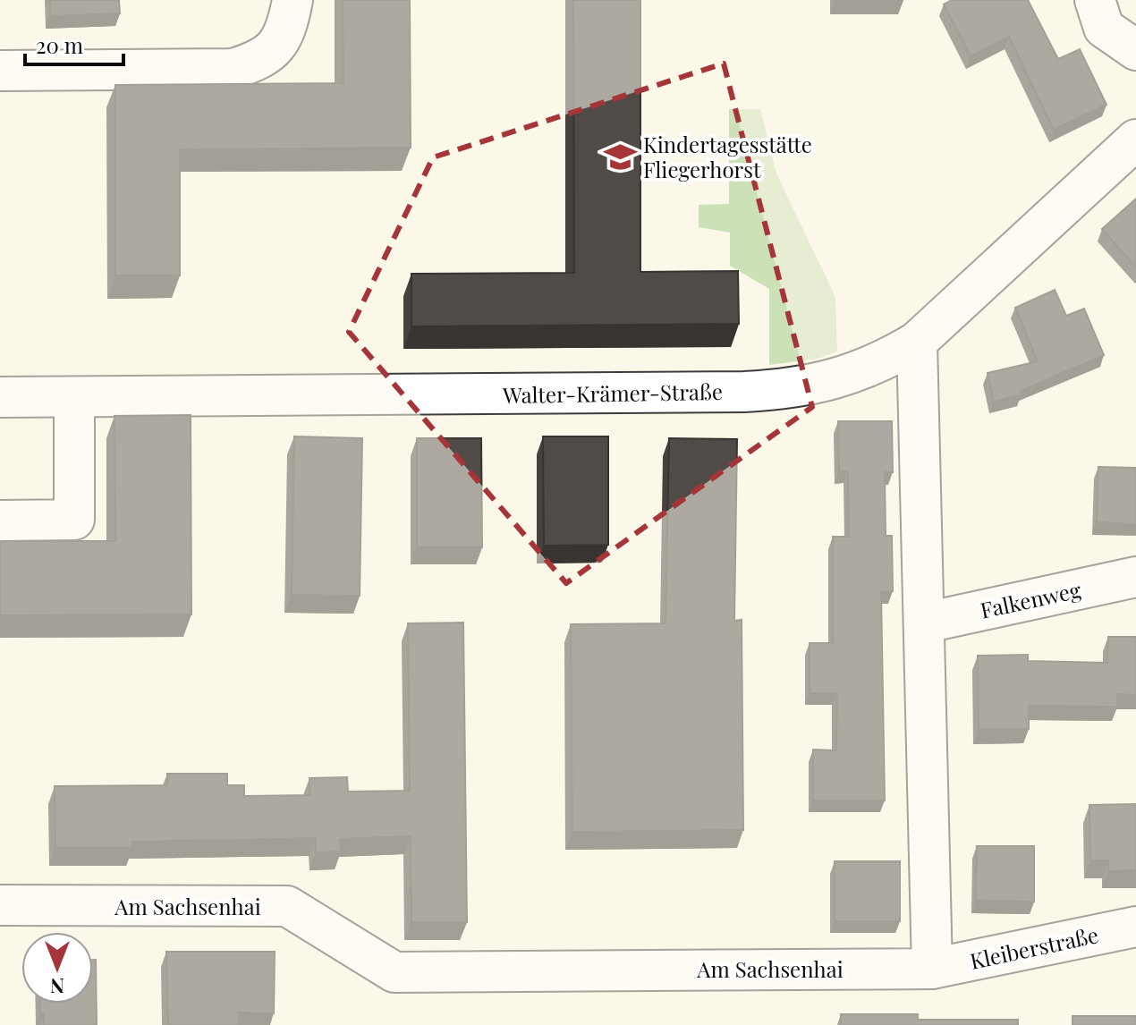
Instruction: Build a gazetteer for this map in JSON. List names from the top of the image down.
{
  "streets": {
    "street": [
      "Walter-Krämer-Straße",
      "Falkenweg",
      "Am Sachsenhai",
      "Kleiberstraße"
    ]
  },
  "crossings": [
    ["Am Sachsenhai", "Kleiberstraße"]
  ],
  "places": {
    "school or university": ["Kindertagesstätte Fliegerhorst"]
  },
  "scale_bar": "20 m",
  "north": "bottom"
}
